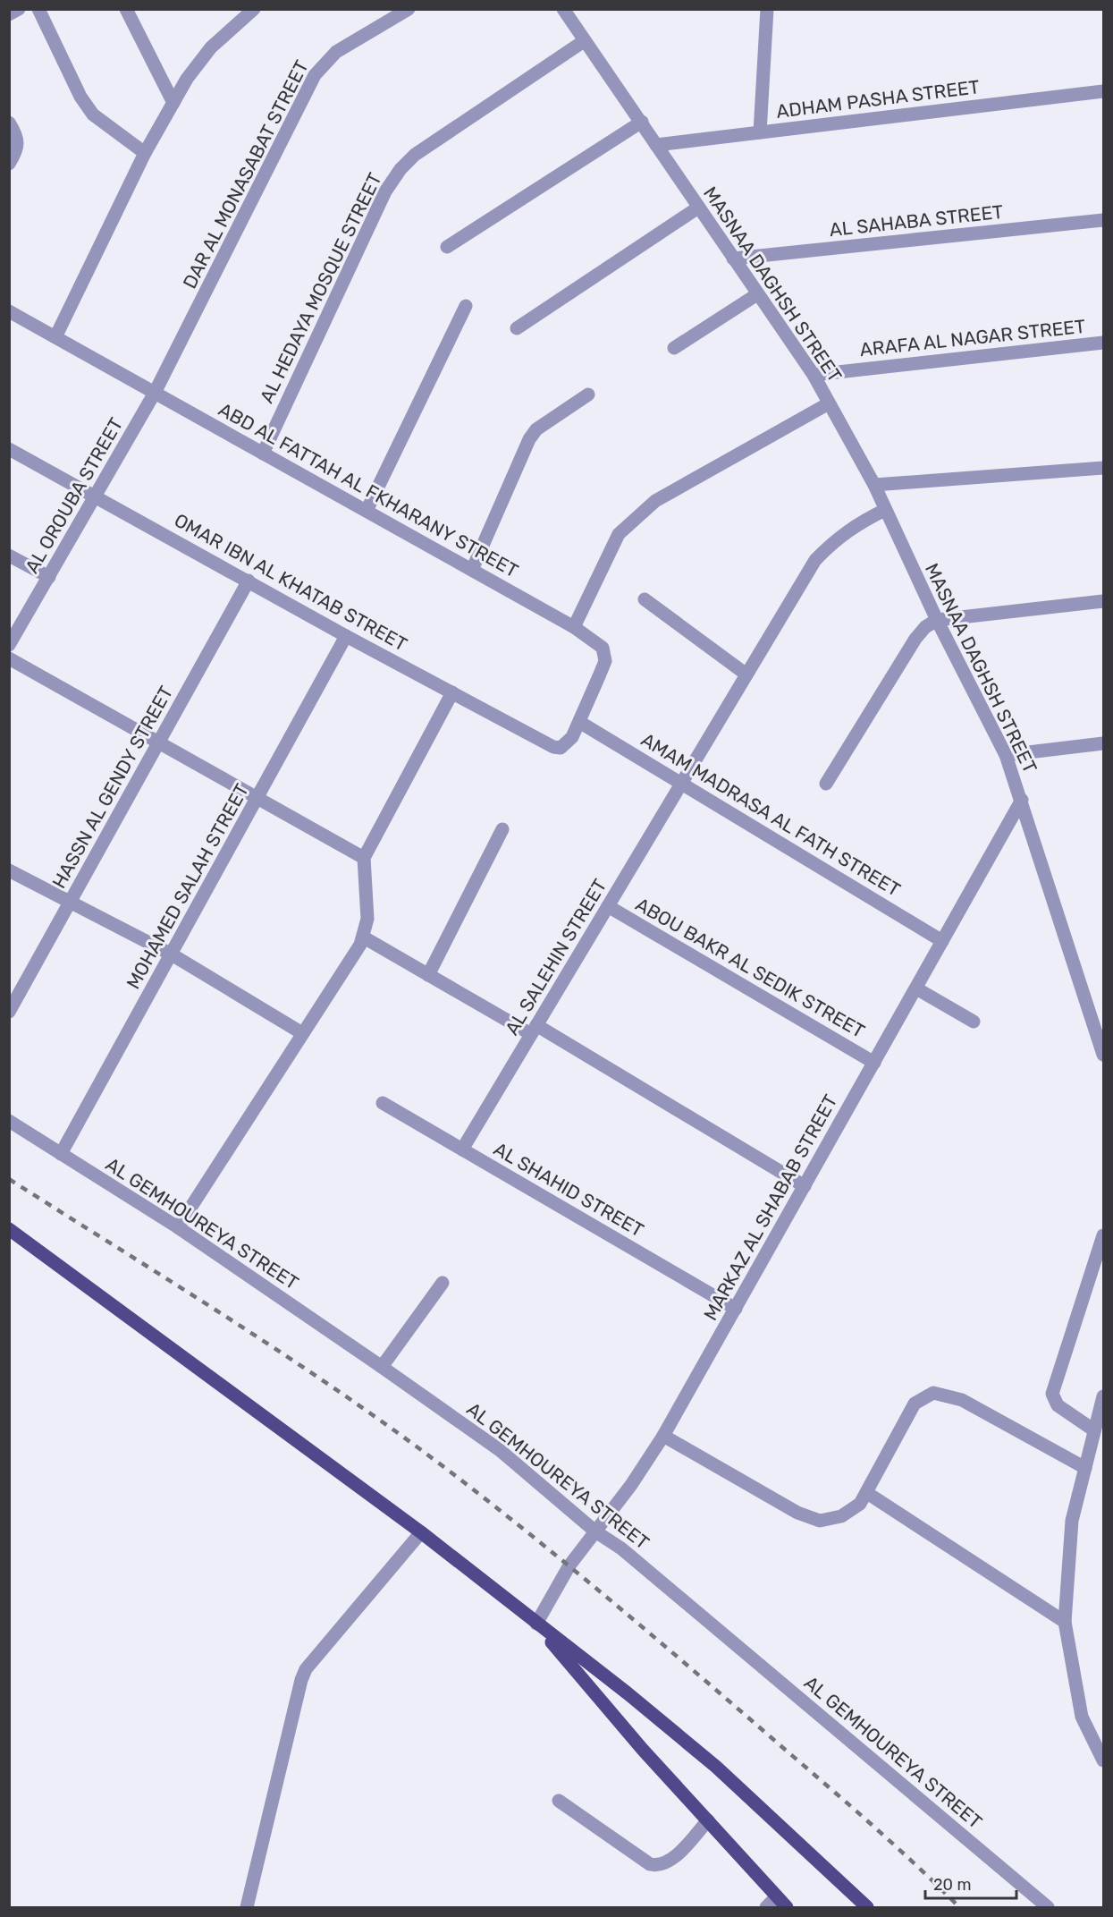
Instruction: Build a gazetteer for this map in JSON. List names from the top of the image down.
{
  "streets": {
    "street": [
      "ADHAM PASHA STREET",
      "DAR AL MONASABAT STREET",
      "AL SAHABA STREET",
      "MASNAA DAGHSH STREET",
      "AL HEDAYA MOSQUE STREET",
      "ARAFA AL NAGAR STREET",
      "ABD AL FATTAH AL FKHARANY STREET",
      "AL OROUBA STREET",
      "OMAR IBN AL KHATAB STREET",
      "HASSN AL GENDY STREET",
      "AMAM MADRASA AL FATH STREET",
      "MOHAMED SALAH STREET",
      "AL SALEHIN STREET",
      "ABOU BAKR AL SEDIK STREET",
      "AL SHAHID STREET",
      "MARKAZ AL SHABAB STREET",
      "AL GEMHOUREYA STREET"
    ]
  },
  "crossings": [
    ["ADHAM PASHA STREET", "MASNAA DAGHSH STREET"],
    ["DAR AL MONASABAT STREET", "ABD AL FATTAH AL FKHARANY STREET"],
    ["DAR AL MONASABAT STREET", "AL OROUBA STREET"],
    ["AL SAHABA STREET", "MASNAA DAGHSH STREET"],
    ["MASNAA DAGHSH STREET", "AL HEDAYA MOSQUE STREET"],
    ["MASNAA DAGHSH STREET", "ARAFA AL NAGAR STREET"],
    ["MASNAA DAGHSH STREET", "AL SALEHIN STREET"],
    ["MASNAA DAGHSH STREET", "MARKAZ AL SHABAB STREET"],
    ["AL HEDAYA MOSQUE STREET", "ABD AL FATTAH AL FKHARANY STREET"],
    ["ABD AL FATTAH AL FKHARANY STREET", "AL OROUBA STREET"],
    ["ABD AL FATTAH AL FKHARANY STREET", "OMAR IBN AL KHATAB STREET"],
    ["ABD AL FATTAH AL FKHARANY STREET", "AMAM MADRASA AL FATH STREET"],
    ["AL OROUBA STREET", "OMAR IBN AL KHATAB STREET"],
    ["OMAR IBN AL KHATAB STREET", "HASSN AL GENDY STREET"],
    ["OMAR IBN AL KHATAB STREET", "MOHAMED SALAH STREET"],
    ["AMAM MADRASA AL FATH STREET", "AL SALEHIN STREET"],
    ["AMAM MADRASA AL FATH STREET", "MARKAZ AL SHABAB STREET"],
    ["MOHAMED SALAH STREET", "AL GEMHOUREYA STREET"],
    ["AL SALEHIN STREET", "ABOU BAKR AL SEDIK STREET"],
    ["AL SALEHIN STREET", "AL SHAHID STREET"],
    ["ABOU BAKR AL SEDIK STREET", "MARKAZ AL SHABAB STREET"],
    ["AL SHAHID STREET", "MARKAZ AL SHABAB STREET"],
    ["MARKAZ AL SHABAB STREET", "AL GEMHOUREYA STREET"]
  ],
  "scale_bar": "20 m"
}
